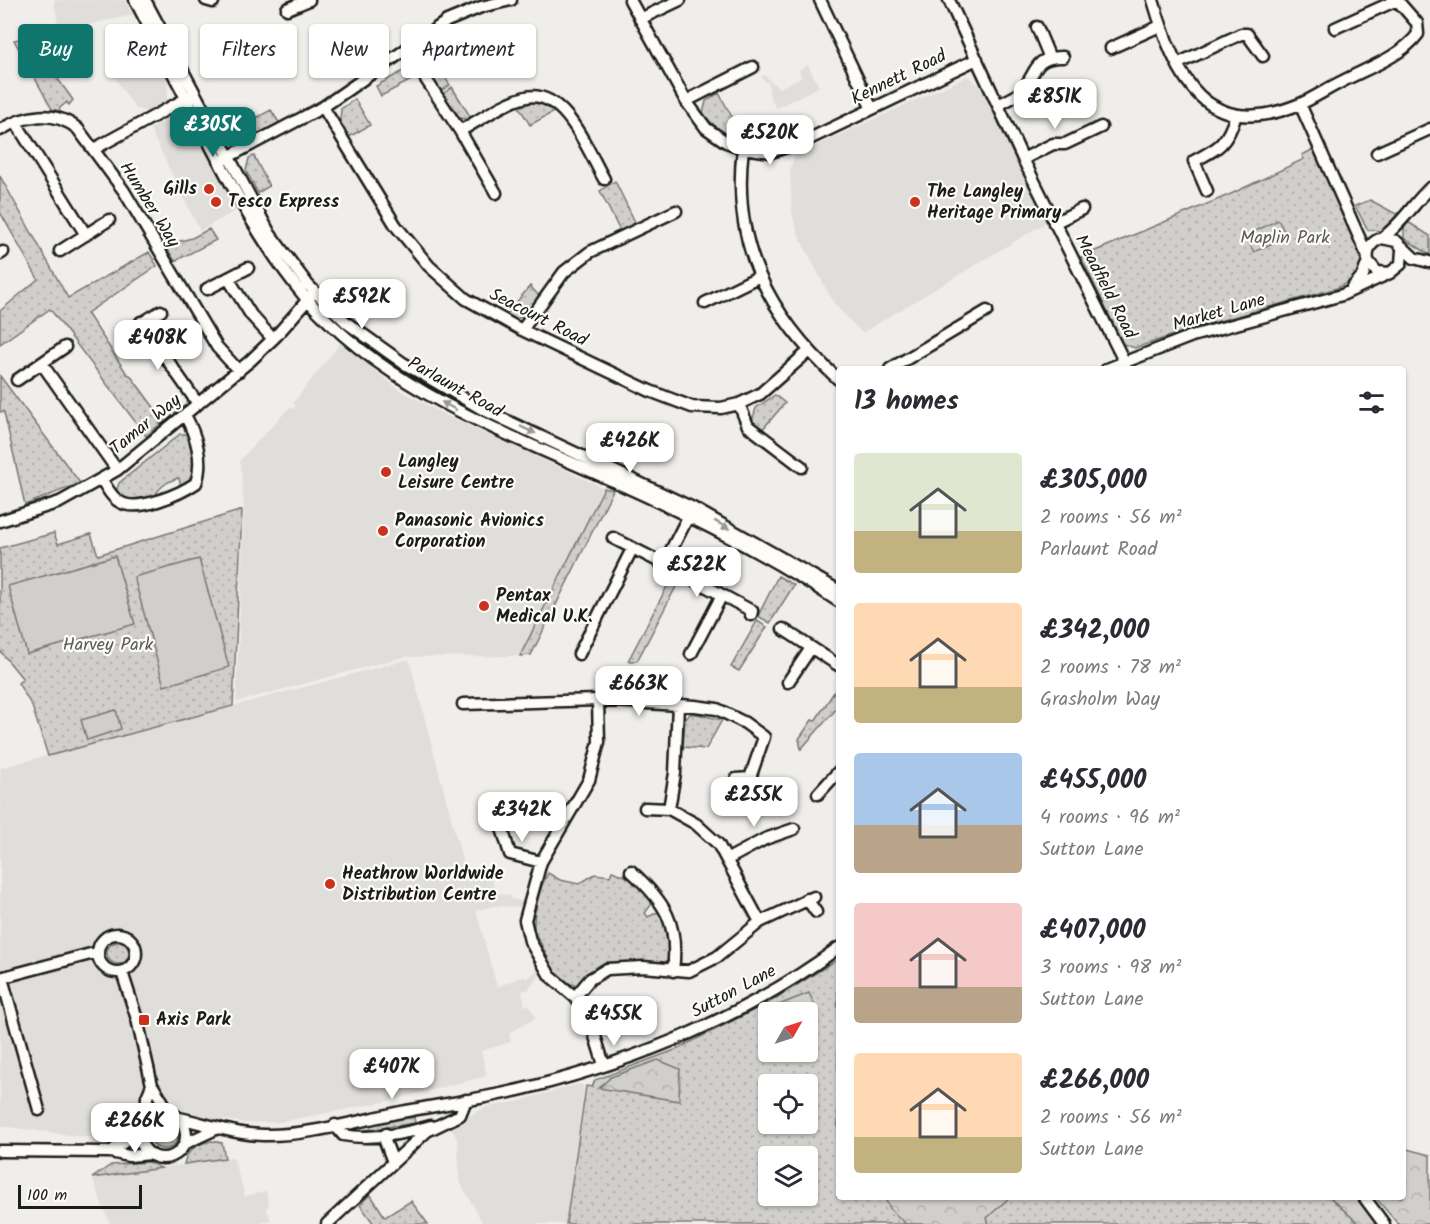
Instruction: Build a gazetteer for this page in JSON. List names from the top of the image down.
{
  "streets": {
    "street": [
      "Kennett Road",
      "Humber Way",
      "Meadfield Road",
      "Market Lane",
      "Seacourt Road",
      "Parlaunt Road",
      "Tamar Way",
      "Sutton Lane"
    ]
  },
  "crossings": [
    ["Kennett Road", "Meadfield Road"],
    ["Humber Way", "Tamar Way"],
    ["Meadfield Road", "Market Lane"],
    ["Parlaunt Road", "Tamar Way"]
  ],
  "parks": ["Maplin Park", "Harvey Park"],
  "places": {
    "other": [
      "Gills",
      "Tesco Express",
      "The Langley Heritage Primary",
      "Langley Leisure Centre",
      "Panasonic Avionics Corporation",
      "Pentax Medical U.K.",
      "Heathrow Worldwide Distribution Centre"
    ],
    "transit": ["Axis Park"]
  },
  "scale_bar": "100 m",
  "north": "top right",
  "page": {
    "chip": [
      "Buy",
      "Rent",
      "Filters",
      "New",
      "Apartment"
    ],
    "price": [
      "£851K",
      "£305K",
      "£520K",
      "£592K",
      "£408K",
      "£426K",
      "£522K",
      "£663K",
      "£255K",
      "£342K",
      "£455K",
      "£407K",
      "£266K"
    ],
    "heading": "13 homes",
    "list": [
      {
        "name": "£305,000",
        "note": "2 rooms · 56 m² · Parlaunt Road"
      },
      {
        "name": "£342,000",
        "note": "2 rooms · 78 m² · Grasholm Way"
      },
      {
        "name": "£455,000",
        "note": "4 rooms · 96 m² · Sutton Lane"
      },
      {
        "name": "£407,000",
        "note": "3 rooms · 98 m² · Sutton Lane"
      },
      {
        "name": "£266,000",
        "note": "2 rooms · 56 m² · Sutton Lane"
      }
    ],
    "scale": "100 m"
  }
}
